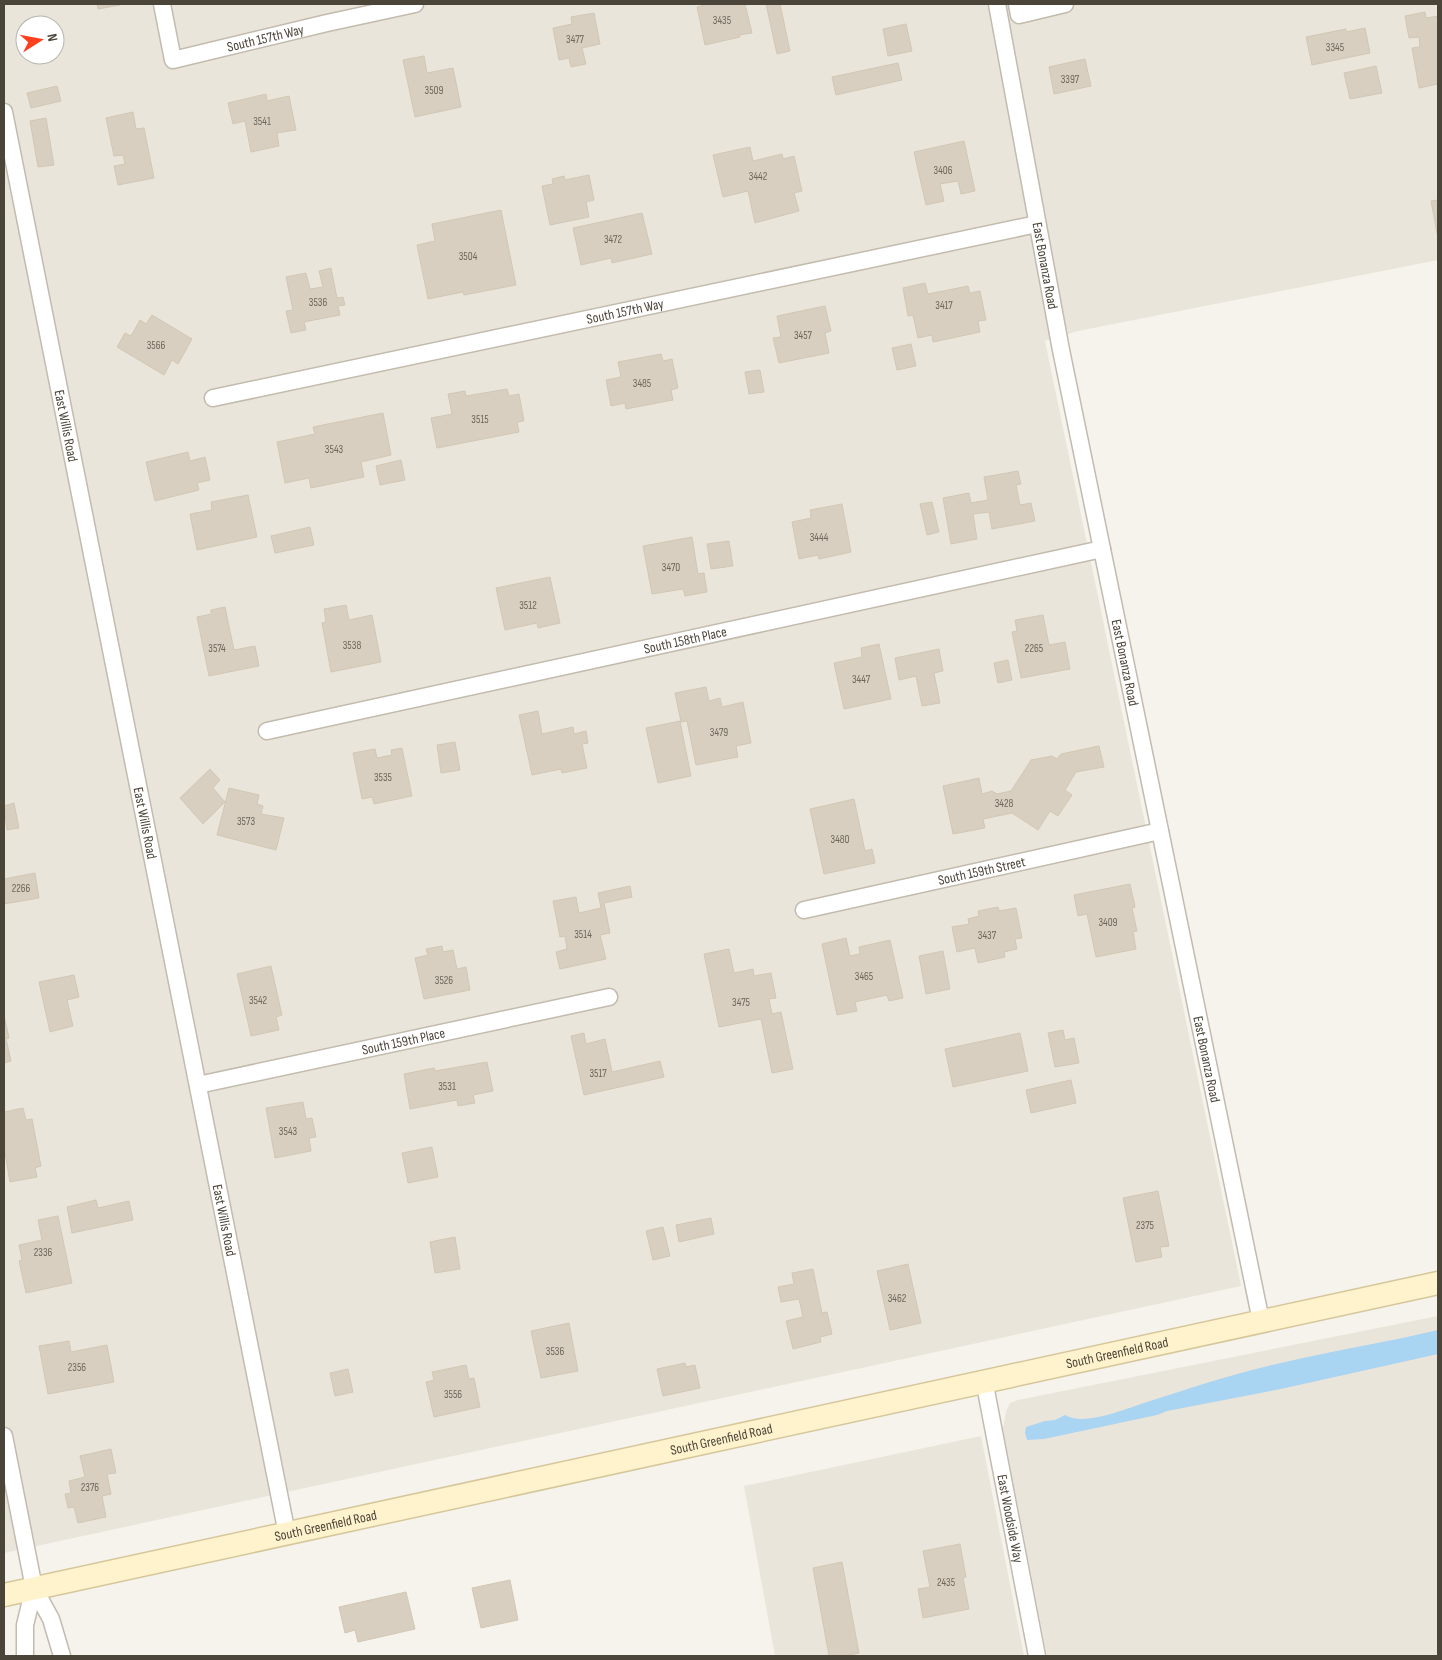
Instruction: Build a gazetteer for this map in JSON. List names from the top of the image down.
{
  "streets": {
    "main road": ["South Greenfield Road"],
    "street": [
      "South 157th Way",
      "East Bonanza Road",
      "East Willis Road",
      "South 158th Place",
      "South 159th Street",
      "South 159th Place",
      "East Woodside Way"
    ]
  },
  "crossings": [
    ["South 157th Way", "East Bonanza Road"],
    ["East Bonanza Road", "South 158th Place"],
    ["East Bonanza Road", "South 159th Street"],
    ["East Bonanza Road", "South Greenfield Road"],
    ["East Willis Road", "South 159th Place"],
    ["East Willis Road", "South Greenfield Road"],
    ["South Greenfield Road", "East Woodside Way"]
  ],
  "house_numbers": [
    "3435",
    "3477",
    "3345",
    "3397",
    "3509",
    "3541",
    "3406",
    "3442",
    "3472",
    "3504",
    "3536",
    "3417",
    "3457",
    "3566",
    "3485",
    "3515",
    "3543",
    "3444",
    "3470",
    "3512",
    "3538",
    "3574",
    "2265",
    "3447",
    "3479",
    "3535",
    "3428",
    "3573",
    "3480",
    "2266",
    "3409",
    "3514",
    "3437",
    "3465",
    "3526",
    "3542",
    "3475",
    "3517",
    "3531",
    "3543",
    "2375",
    "2336",
    "3462",
    "3536",
    "2356",
    "3556",
    "2376",
    "2435"
  ],
  "north": "right"
}
